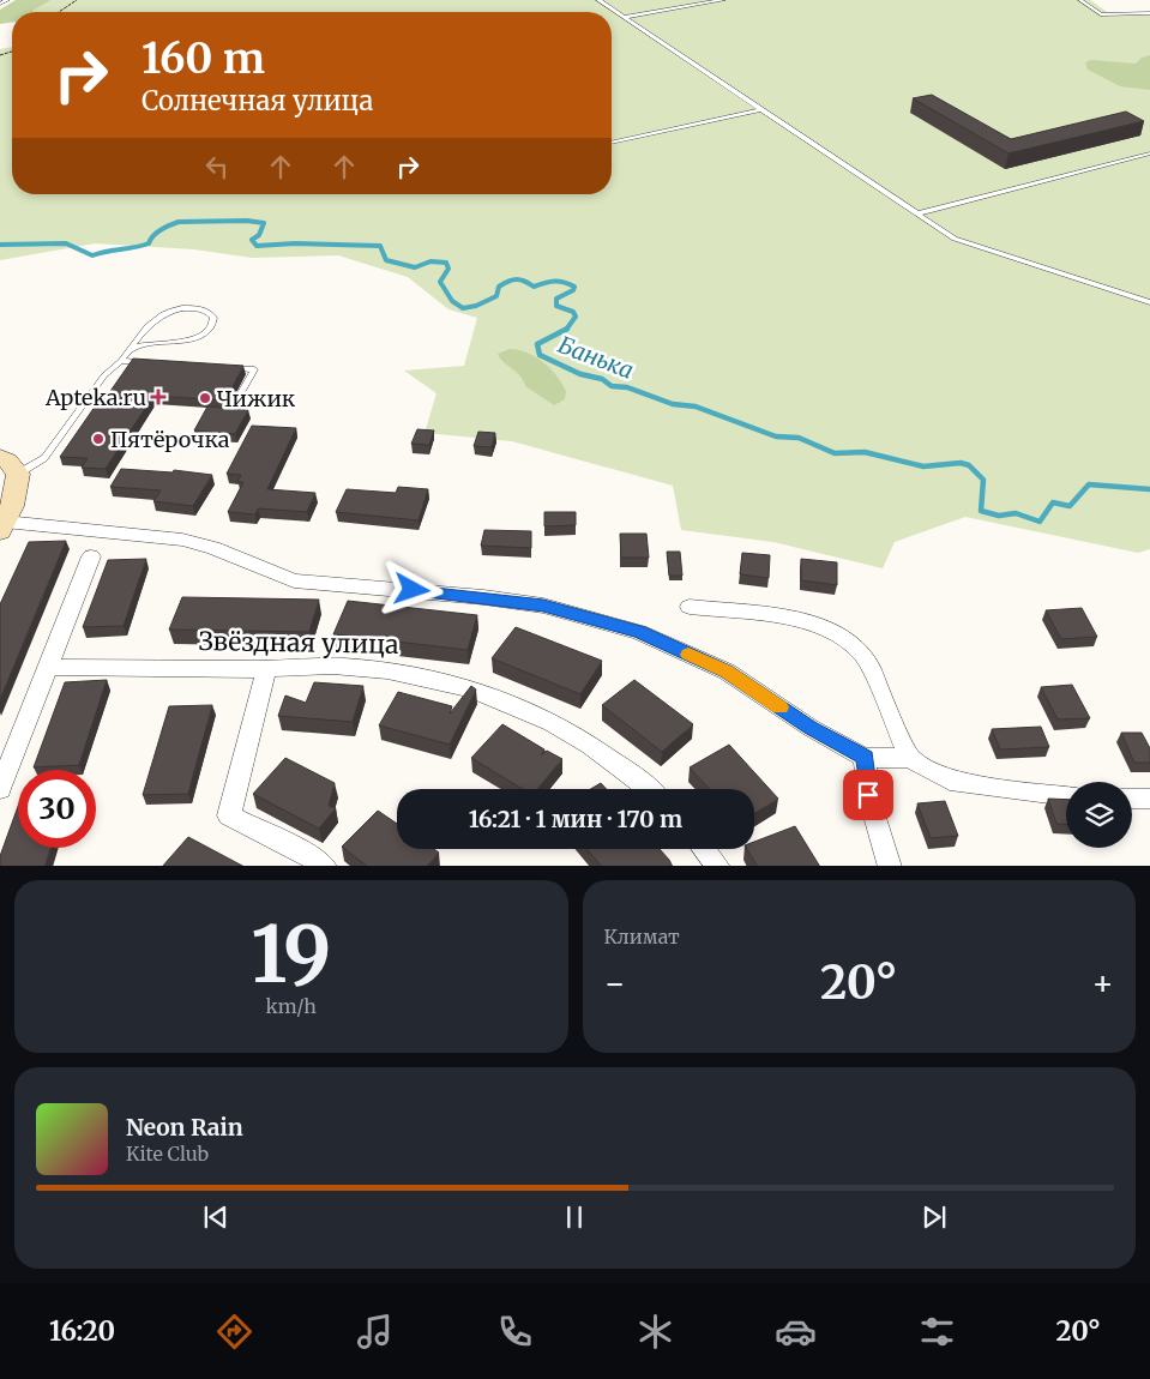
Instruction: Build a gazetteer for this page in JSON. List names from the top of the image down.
{
  "streets": {
    "street": ["Звёздная улица"]
  },
  "water": ["Банька"],
  "places": {
    "health": ["Apteka.ru"],
    "other": ["Чижик", "Пятёрочка"]
  },
  "page": {
    "turn": ["160 m", "Солнечная улица"],
    "limit": "30",
    "trip": "16:21 · 1 мин · 170 m",
    "tile": [
      ["19", "km/h"],
      "Климат"
    ],
    "heat": ["−", "20°", "+"],
    "song": ["Neon Rain", "Kite Club"],
    "tabs": ["16:20", "20°"]
  }
}
